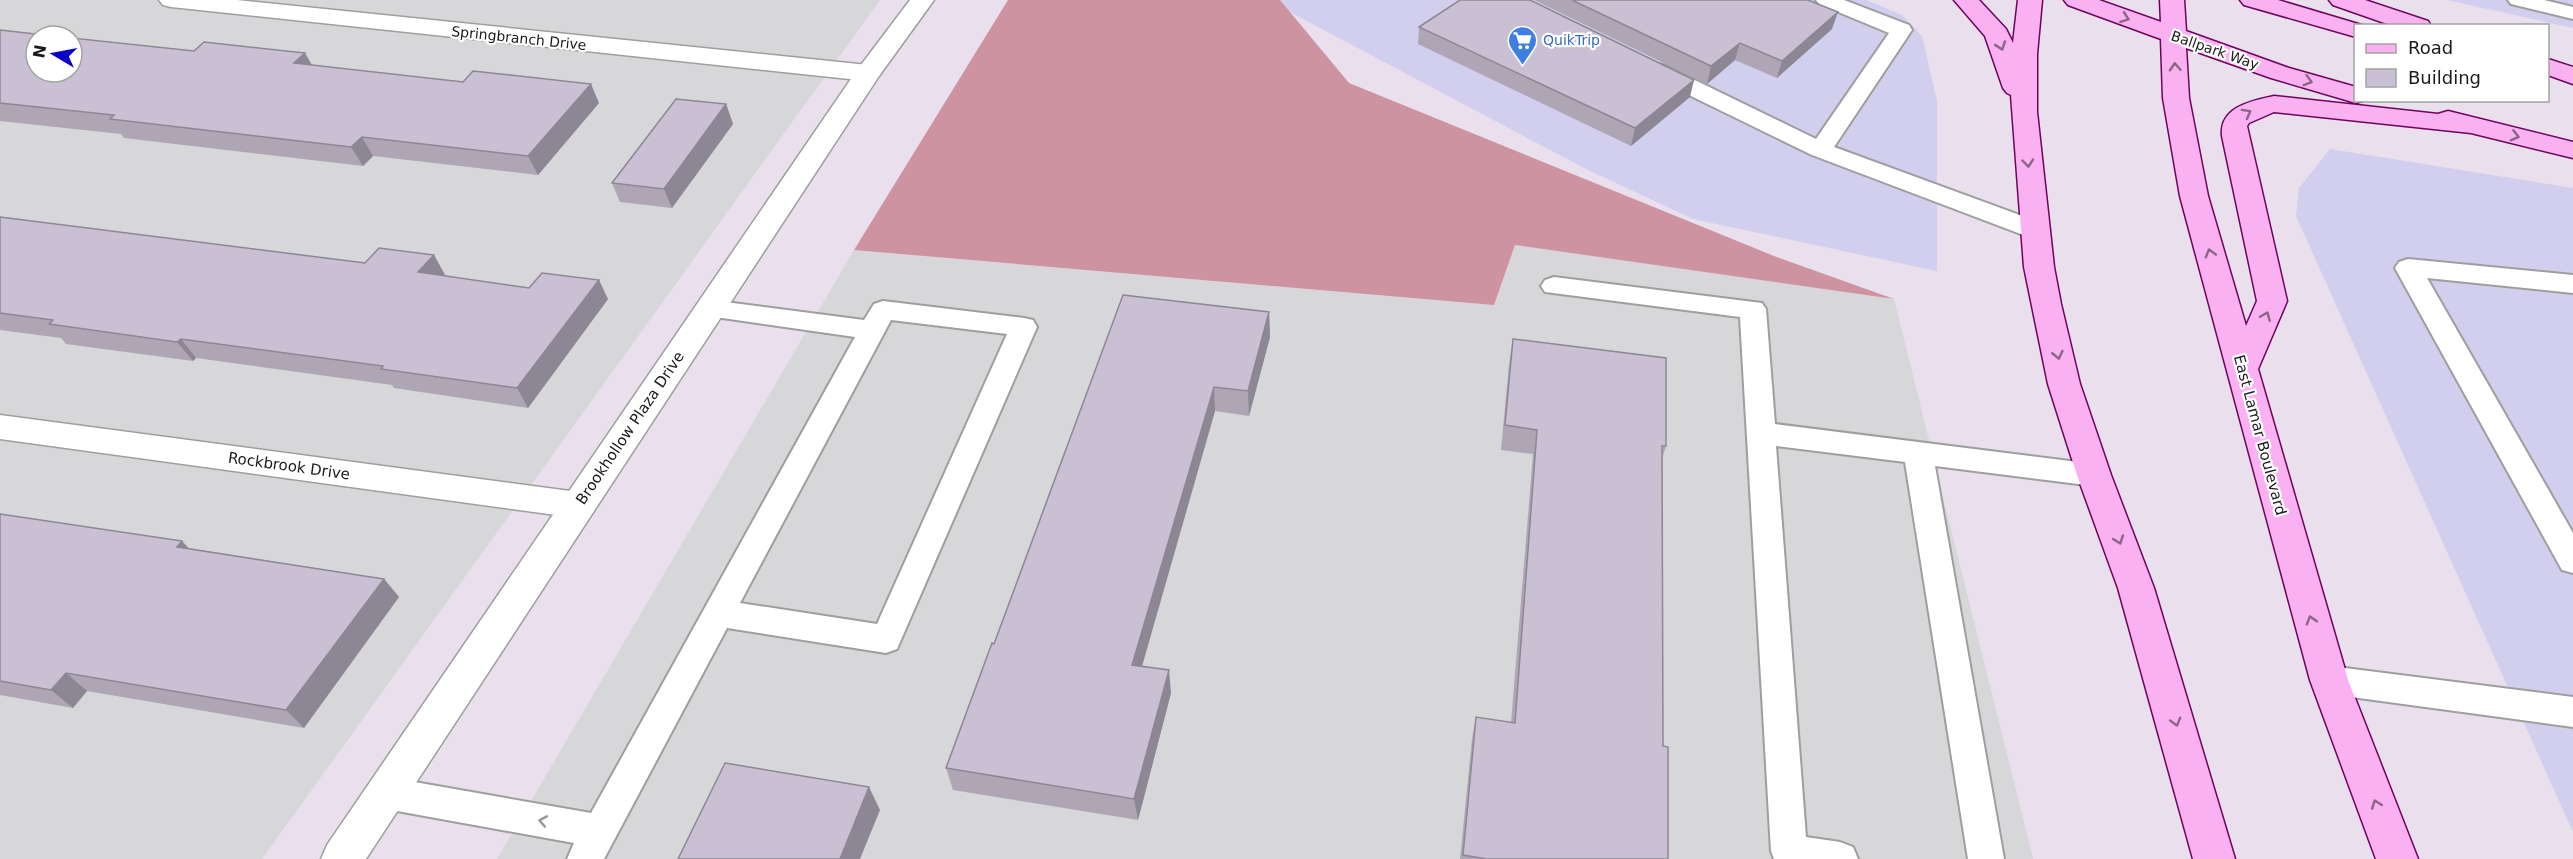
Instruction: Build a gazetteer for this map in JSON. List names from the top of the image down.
{
  "streets": {
    "main road": ["Ballpark Way", "East Lamar Boulevard"],
    "street": ["Springbranch Drive", "Brookhollow Plaza Drive", "Rockbrook Drive"]
  },
  "crossings": [
    ["Springbranch Drive", "Brookhollow Plaza Drive"],
    ["Ballpark Way", "East Lamar Boulevard"],
    ["Brookhollow Plaza Drive", "Rockbrook Drive"]
  ],
  "places": {
    "supermarket": ["QuikTrip"]
  },
  "legend": ["Road", "Building"],
  "north": "left"
}
